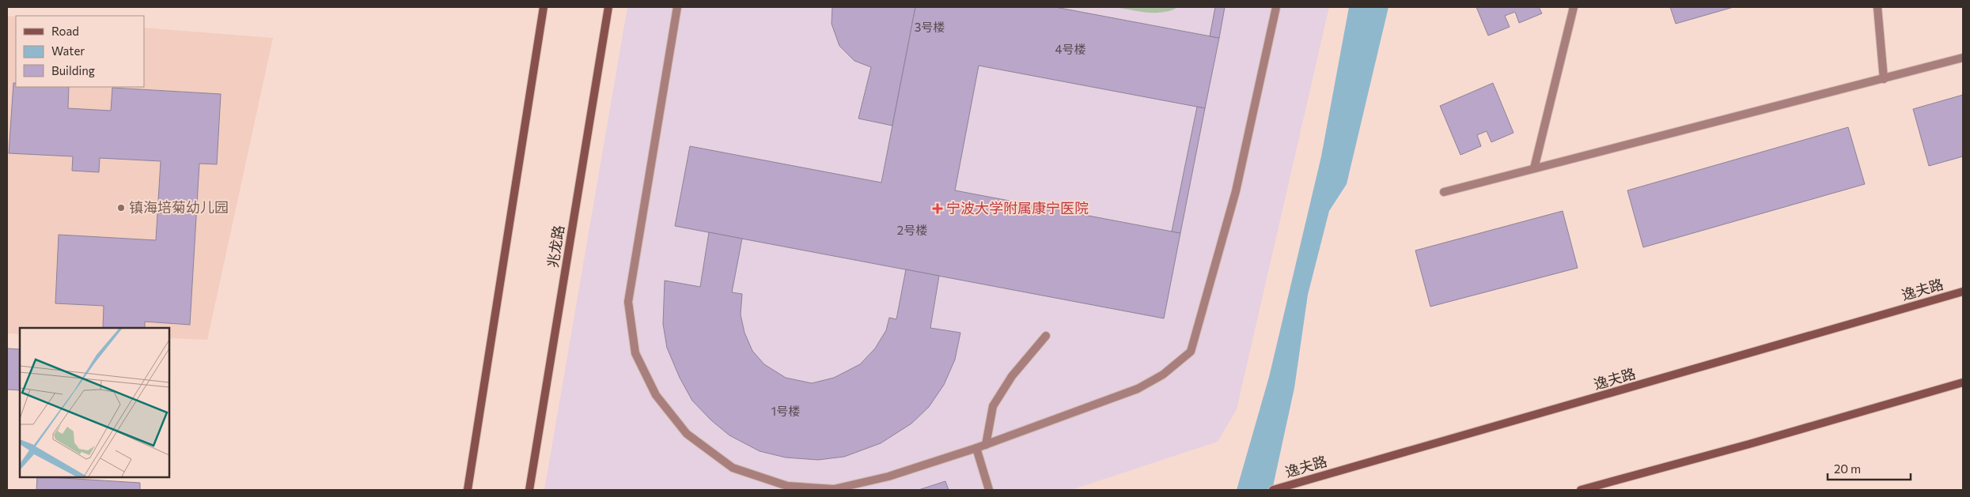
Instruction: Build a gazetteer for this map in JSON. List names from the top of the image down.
{
  "streets": {
    "main road": ["兆龙路", "逸夫路"]
  },
  "places": {
    "other": ["镇海培菊幼儿园"],
    "health": ["宁波大学附属康宁医院"]
  },
  "house_numbers": [
    "3号楼",
    "4号楼",
    "2号楼",
    "1号楼"
  ],
  "legend": ["Road", "Water", "Building"],
  "scale_bar": "20 m"
}
